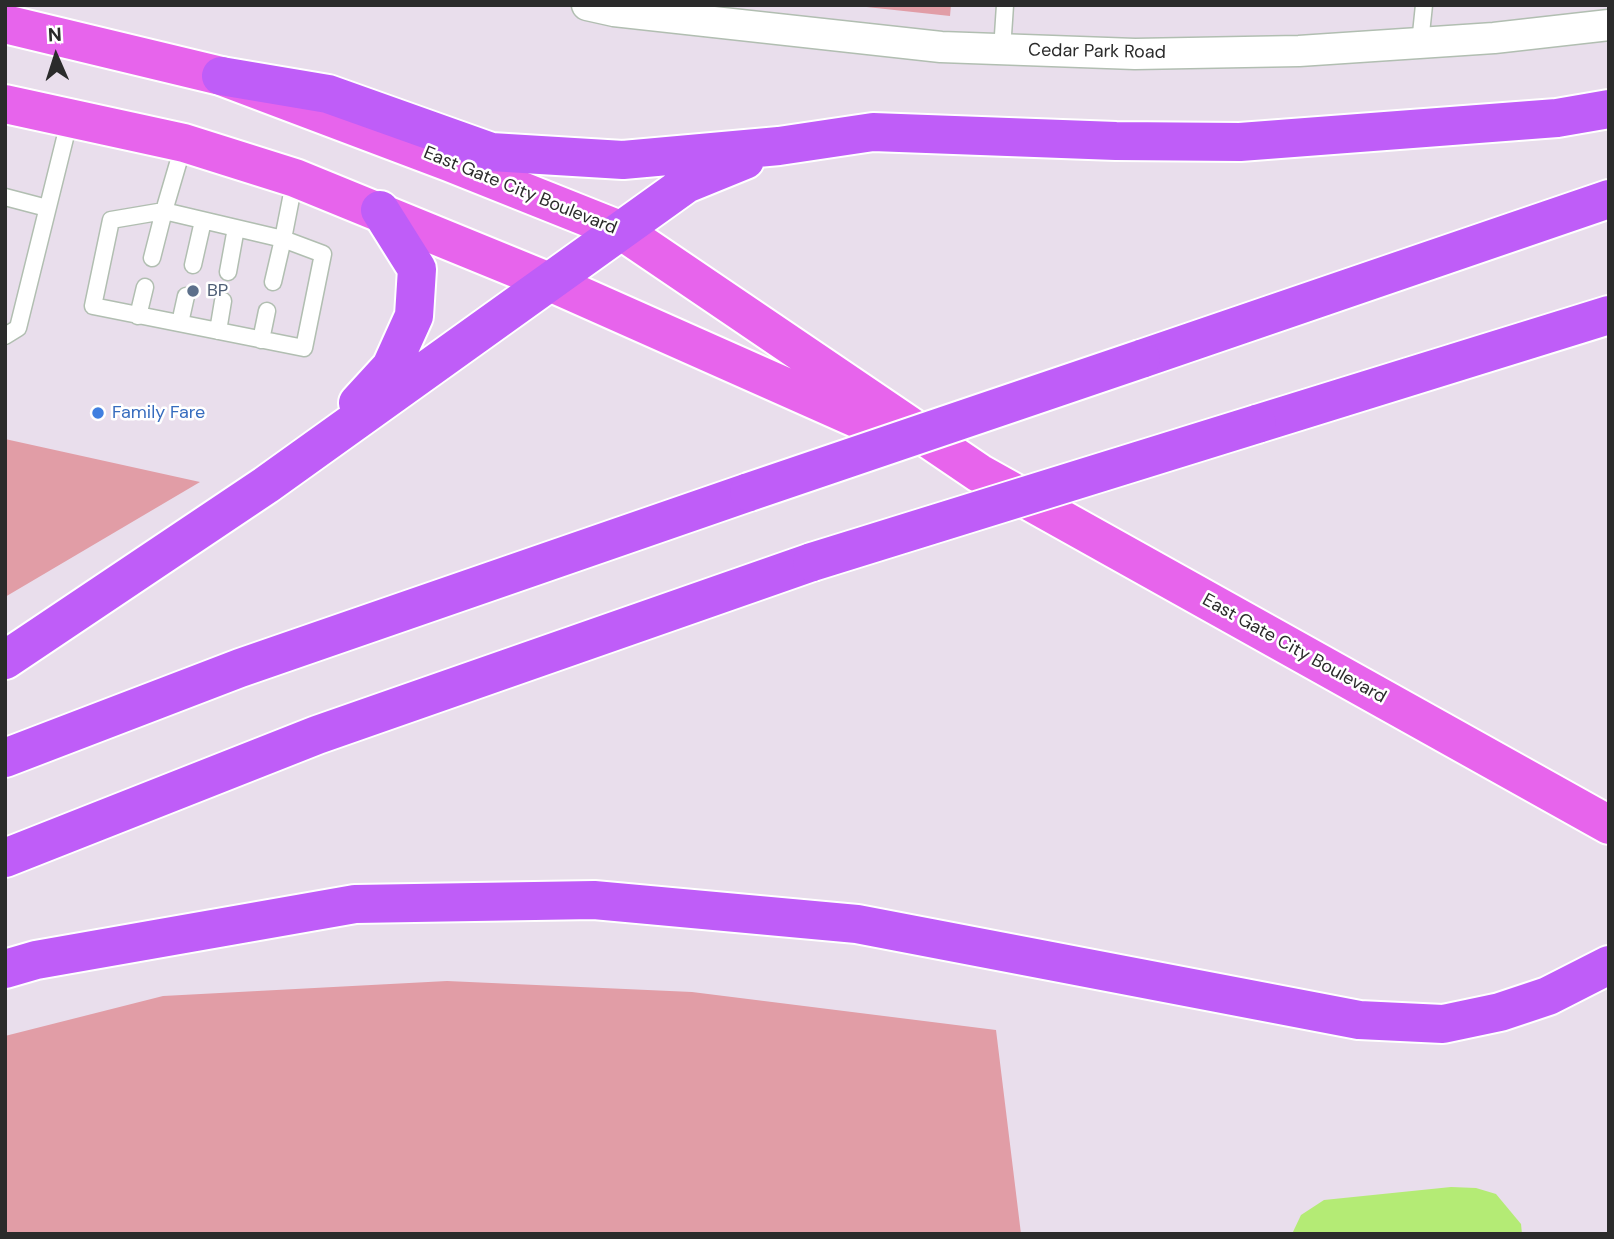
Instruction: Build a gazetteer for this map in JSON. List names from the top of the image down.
{
  "streets": {
    "main road": ["East Gate City Boulevard"],
    "street": ["Cedar Park Road"]
  },
  "places": ["BP", "Family Fare"],
  "north": "top"
}
